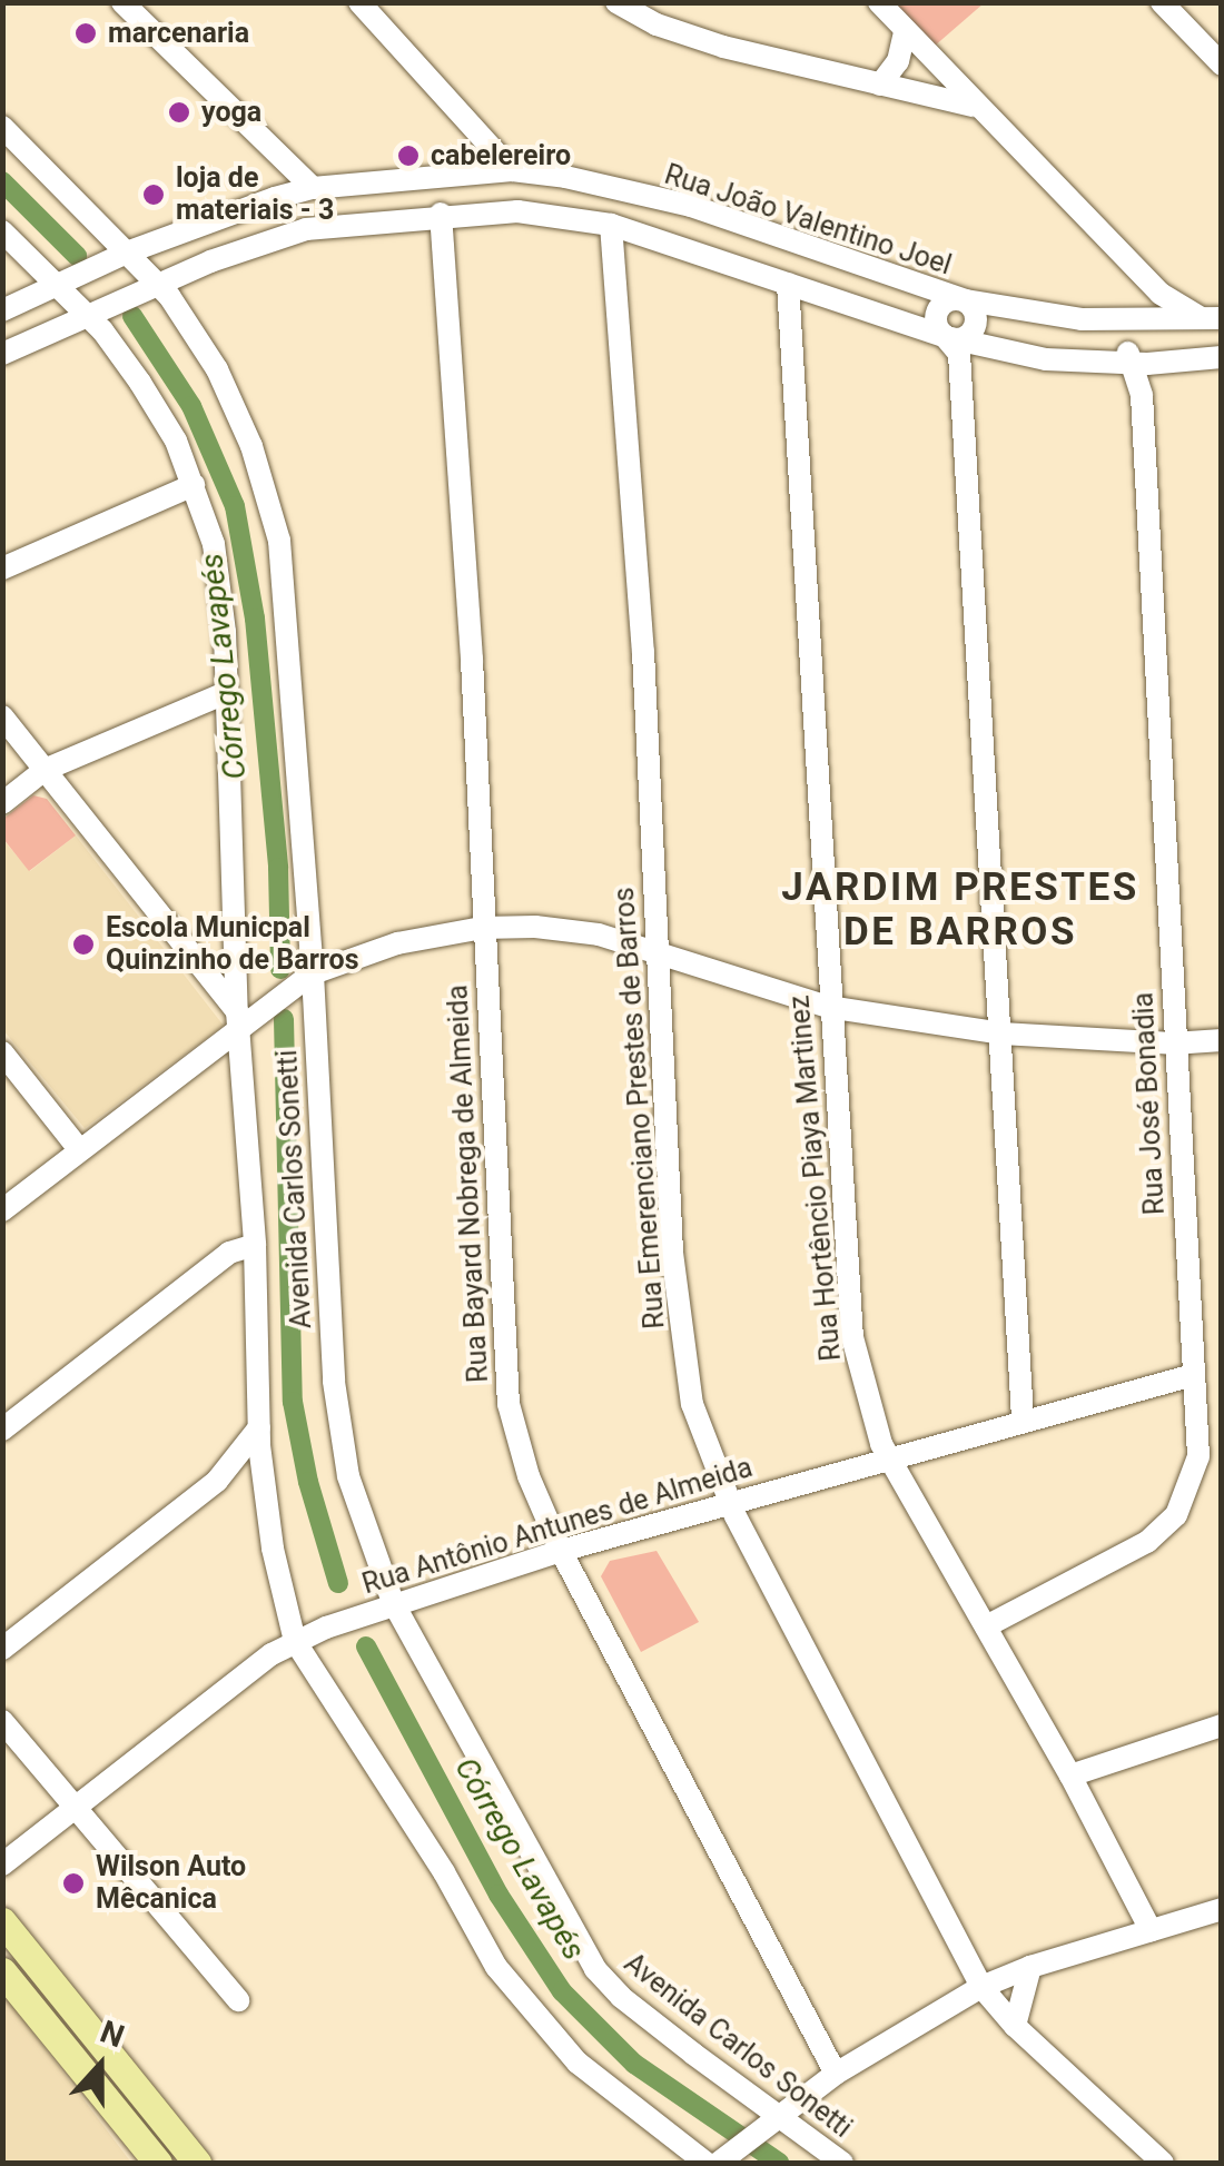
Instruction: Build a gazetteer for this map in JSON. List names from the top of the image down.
{
  "streets": {
    "street": [
      "Rua João Valentino Joel",
      "Rua José Bonadia",
      "Rua Emerenciano Prestes de Barros",
      "Rua Hortêncio Piaya Martinez",
      "Rua Bayard Nobrega de Almeida",
      "Avenida Carlos Sonetti",
      "Rua Antônio Antunes de Almeida"
    ]
  },
  "crossings": [
    ["Rua João Valentino Joel", "Rua José Bonadia"],
    ["Rua João Valentino Joel", "Rua Emerenciano Prestes de Barros"],
    ["Rua João Valentino Joel", "Rua Hortêncio Piaya Martinez"],
    ["Rua João Valentino Joel", "Rua Bayard Nobrega de Almeida"],
    ["Rua João Valentino Joel", "Avenida Carlos Sonetti"],
    ["Rua José Bonadia", "Rua Hortêncio Piaya Martinez"],
    ["Rua José Bonadia", "Rua Antônio Antunes de Almeida"],
    ["Rua Emerenciano Prestes de Barros", "Rua Antônio Antunes de Almeida"],
    ["Rua Hortêncio Piaya Martinez", "Rua Antônio Antunes de Almeida"],
    ["Rua Bayard Nobrega de Almeida", "Rua Antônio Antunes de Almeida"],
    ["Avenida Carlos Sonetti", "Rua Antônio Antunes de Almeida"]
  ],
  "districts": ["JARDIM PRESTES DE BARROS"],
  "water": ["Córrego Lavapés"],
  "places": [
    "marcenaria",
    "yoga",
    "cabelereiro",
    "loja de materiais - 3",
    "Escola Municpal Quinzinho de Barros",
    "Wilson Auto Mêcanica"
  ],
  "north": "top"
}
